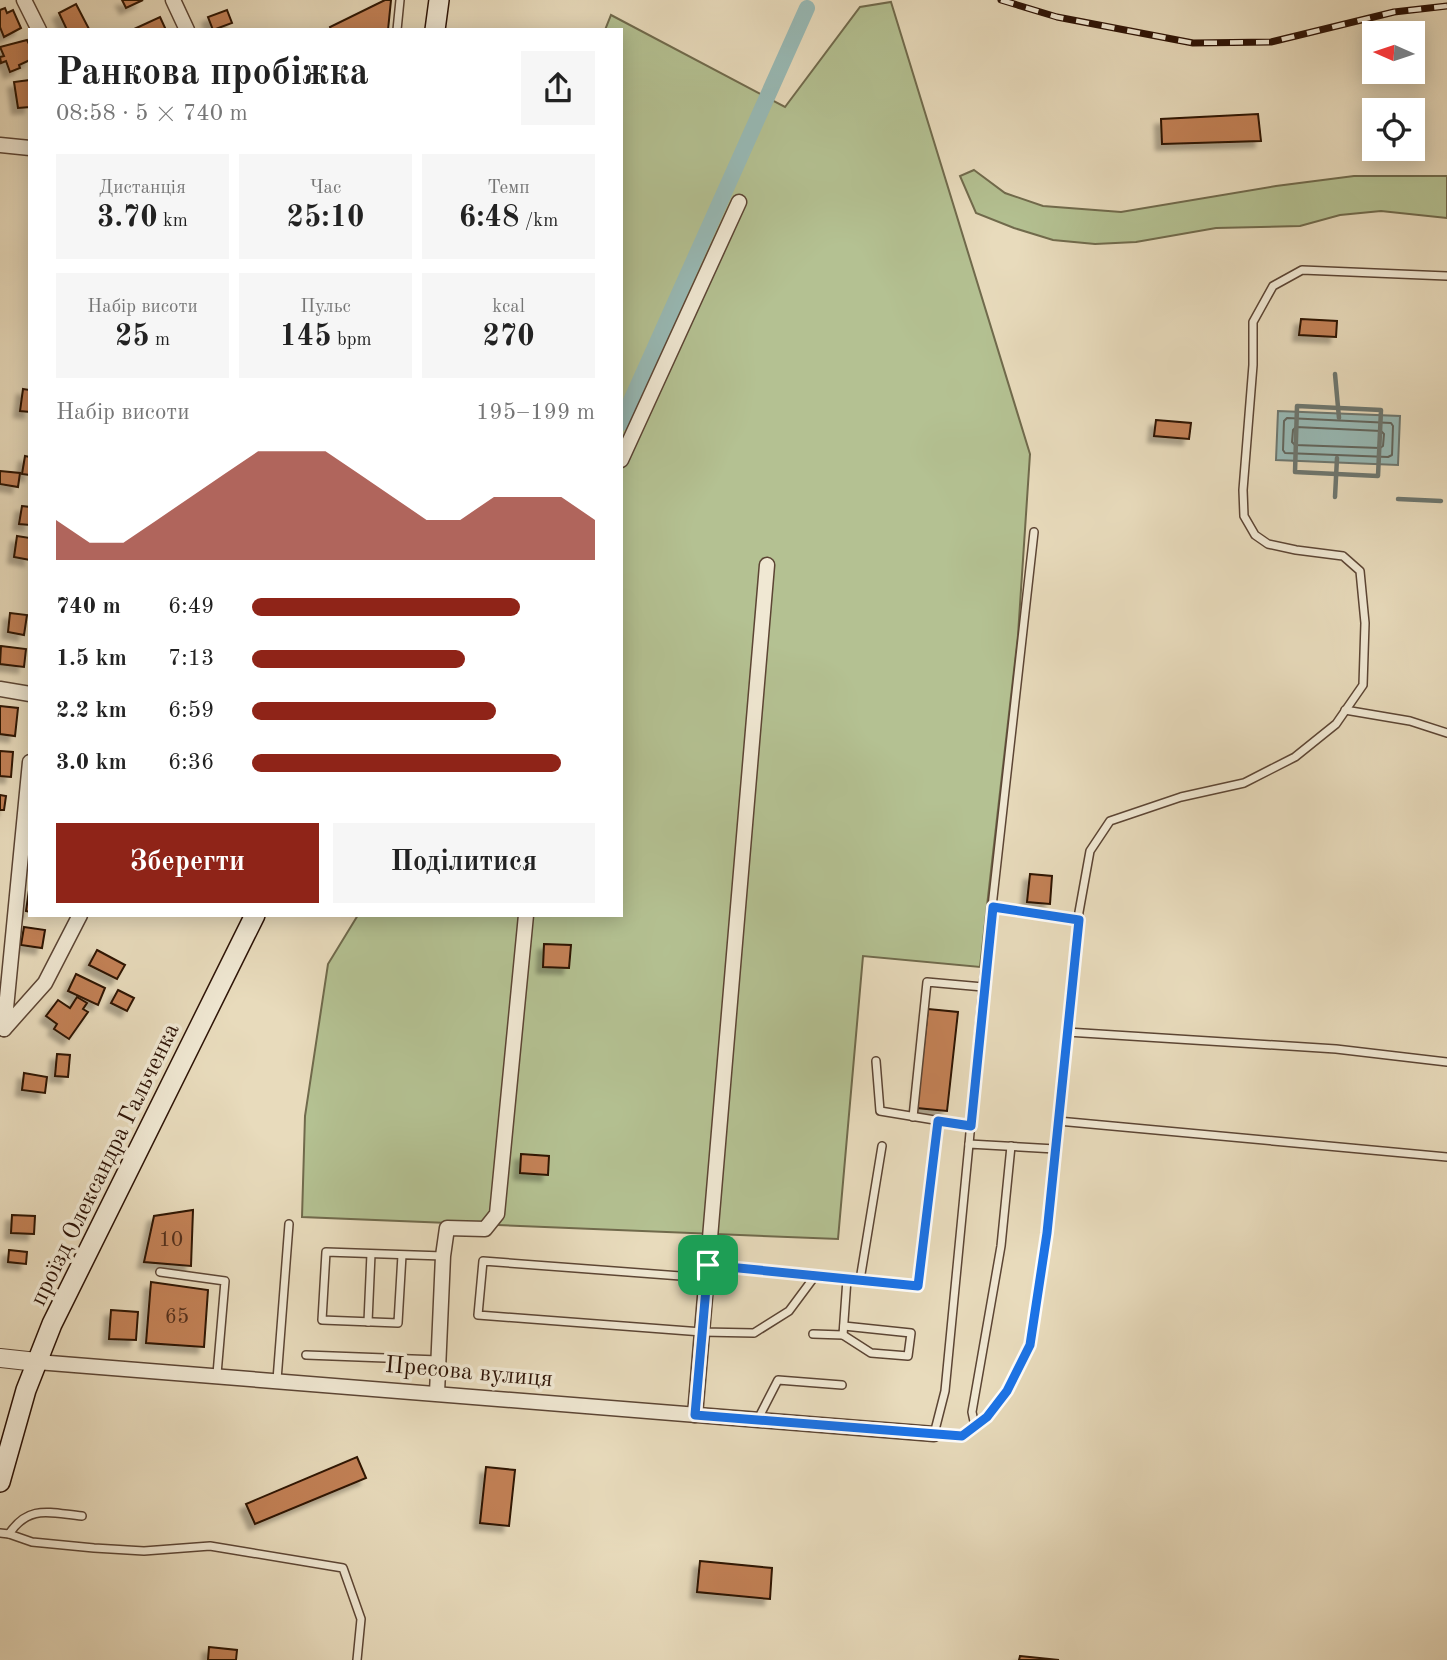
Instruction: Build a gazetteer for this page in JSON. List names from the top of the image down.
{
  "streets": {
    "main road": ["проїзд Олександра Гальченка"],
    "street": ["Пресова вулиця"]
  },
  "crossings": [
    ["проїзд Олександра Гальченка", "Пресова вулиця"]
  ],
  "house_numbers": ["10", "65"],
  "north": "left",
  "page": {
    "heading": ["Ранкова пробіжка", "08:58 · 5 × 740 m"],
    "stats": [
      ["Дистанція", "3.70 km"],
      ["Час", "25:10"],
      ["Темп", "6:48 /km"],
      ["Набір висоти", "25 m"],
      ["Пульс", "145 bpm"],
      ["kcal", "270"]
    ],
    "chart": ["Набір висоти", "195–199 m"],
    "list": [
      {
        "name": "740 m",
        "note": "6:49"
      },
      {
        "name": "1.5 km",
        "note": "7:13"
      },
      {
        "name": "2.2 km",
        "note": "6:59"
      },
      {
        "name": "3.0 km",
        "note": "6:36"
      }
    ],
    "buttons": ["Зберегти", "Поділитися"]
  }
}
